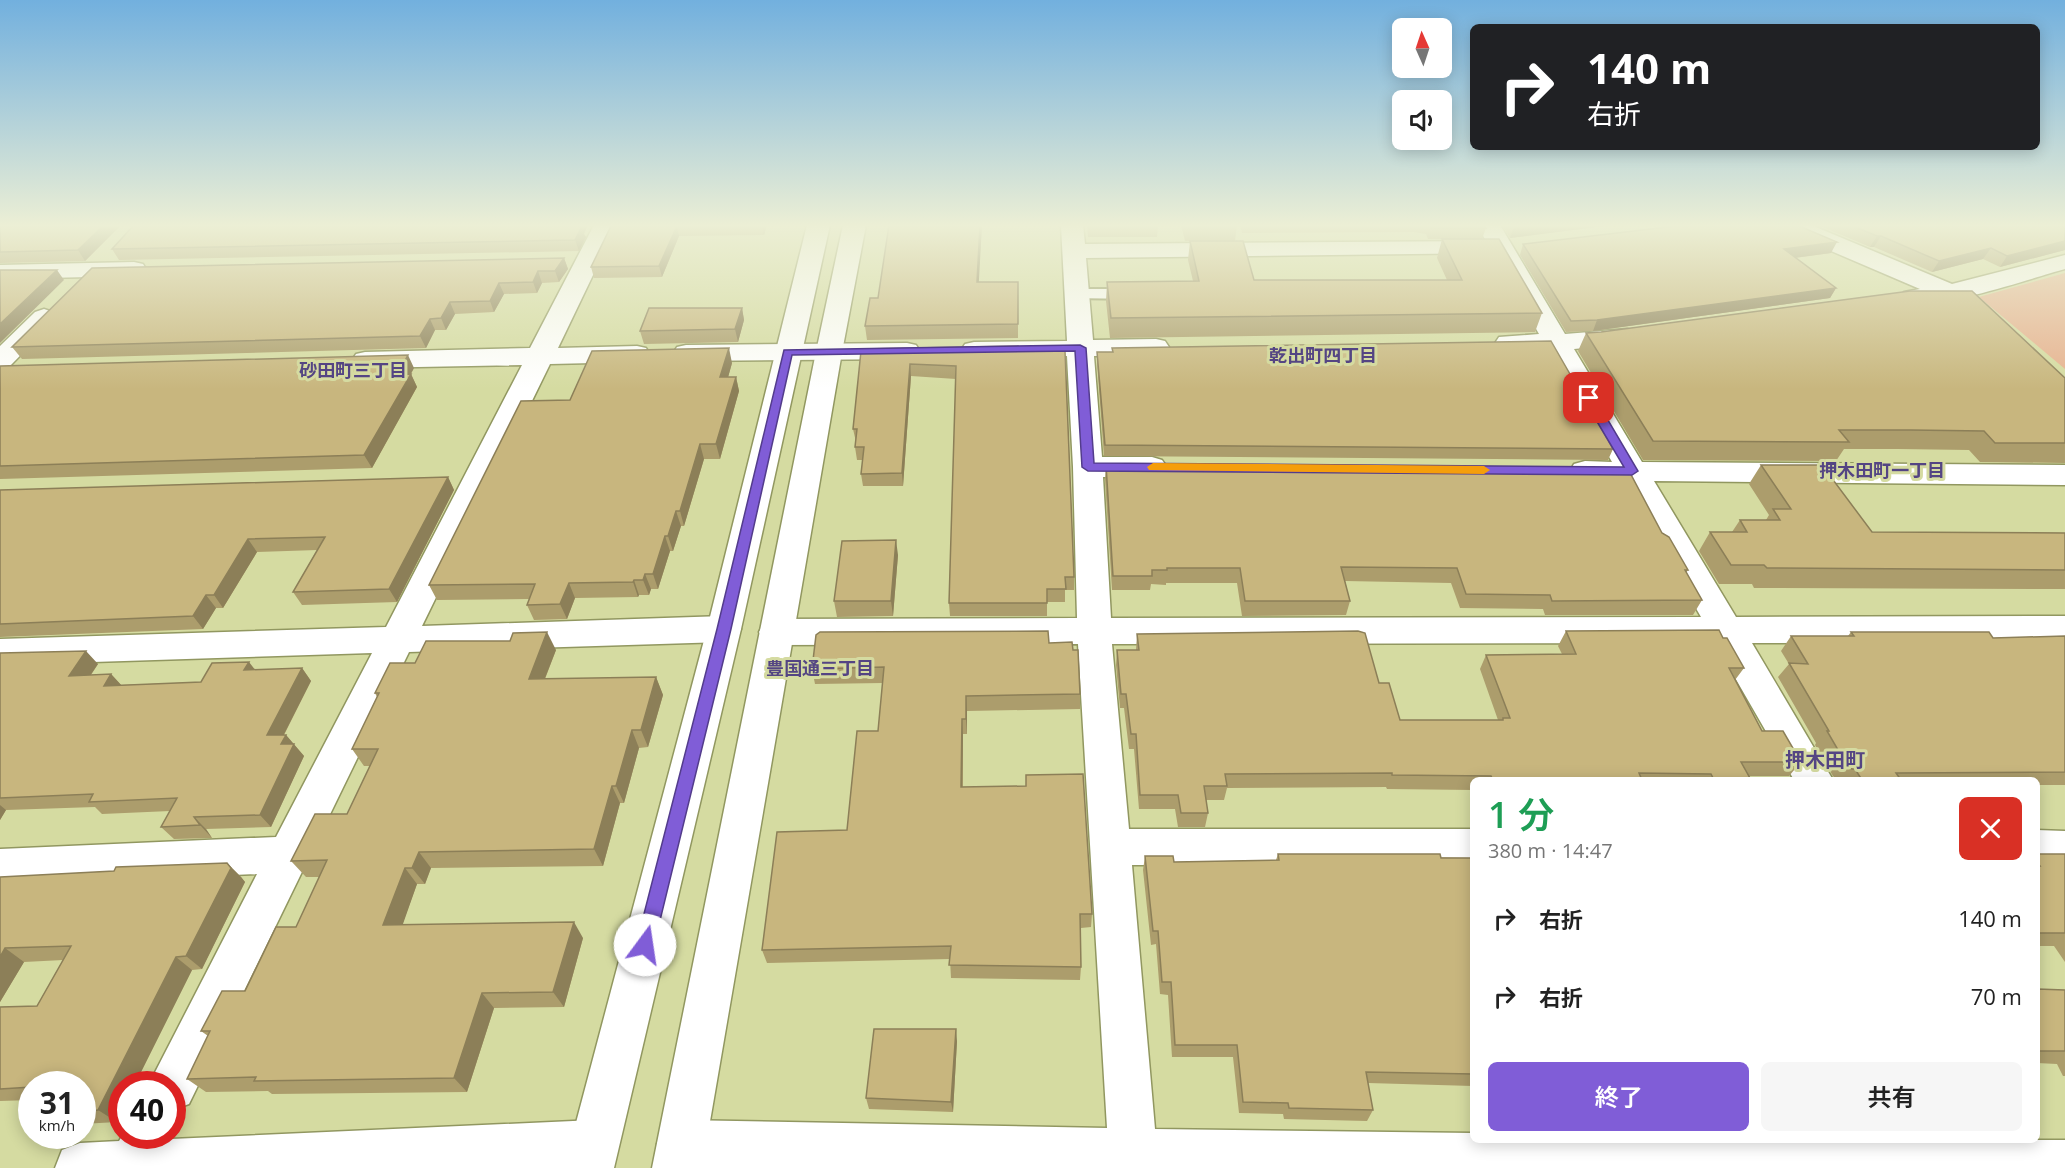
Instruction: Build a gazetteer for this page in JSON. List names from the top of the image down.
{
  "districts": [
    "乾出町四丁目",
    "砂田町三丁目",
    "押木田町一丁目",
    "豊国通三丁目",
    "押木田町"
  ],
  "north": "top",
  "page": {
    "turn": ["140 m", "右折"],
    "heading": ["1 分", "380 m · 14:47"],
    "list": [
      {
        "name": "右折",
        "value": "140 m"
      },
      {
        "name": "右折",
        "value": "70 m"
      }
    ],
    "buttons": ["終了", "共有"],
    "speed": "31 km/h",
    "limit": "40"
  }
}
